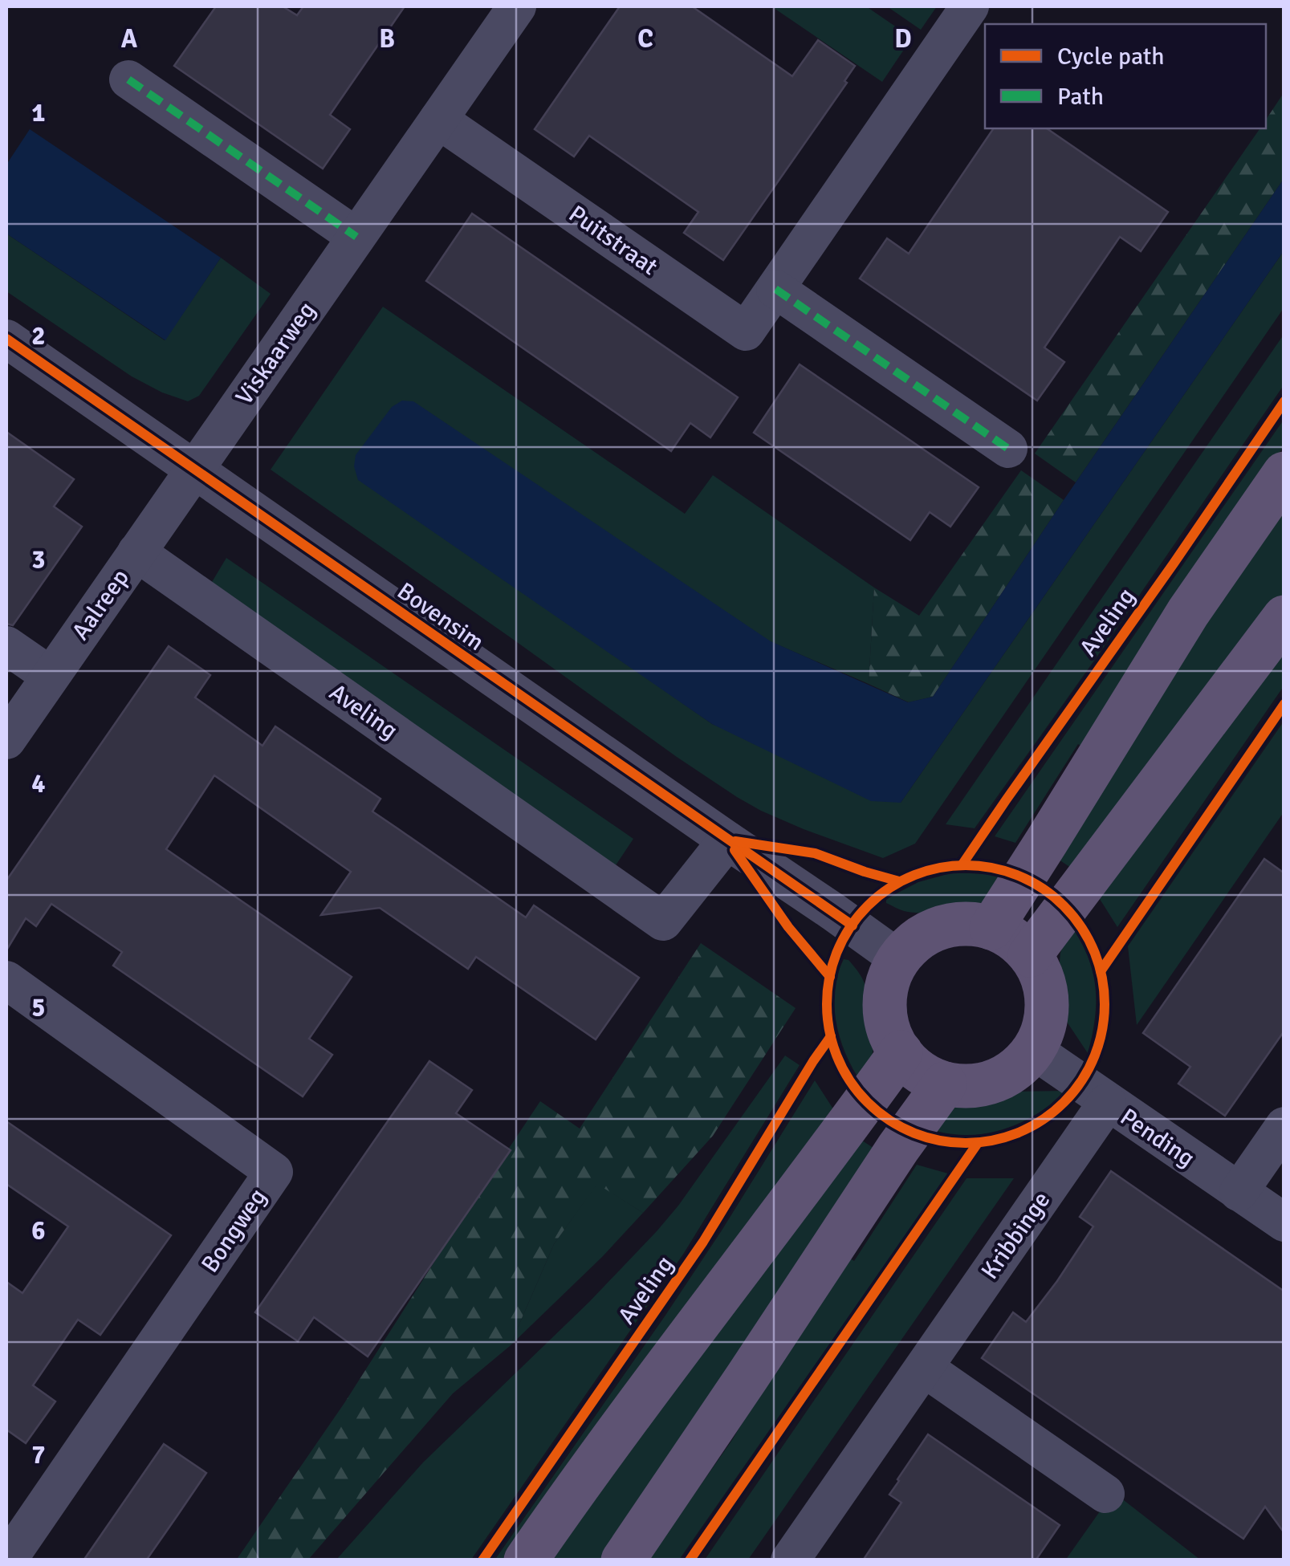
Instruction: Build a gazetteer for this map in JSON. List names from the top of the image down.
{
  "streets": {
    "street": [
      "Puitstraat",
      "Viskaarweg",
      "Aalreep",
      "Bovensim",
      "Aveling",
      "Pending",
      "Bongweg",
      "Kribbinge"
    ]
  },
  "crossings": [
    ["Puitstraat", "Viskaarweg"],
    ["Viskaarweg", "Aalreep"],
    ["Viskaarweg", "Bovensim"],
    ["Aalreep", "Bovensim"],
    ["Aalreep", "Aveling"],
    ["Bovensim", "Aveling"],
    ["Bovensim", "Pending"],
    ["Pending", "Kribbinge"]
  ],
  "legend": ["Cycle path", "Path"],
  "grid": {
    "columns": [
      "A",
      "B",
      "C",
      "D"
    ],
    "rows": [
      "1",
      "2",
      "3",
      "4",
      "5",
      "6",
      "7"
    ]
  }
}
